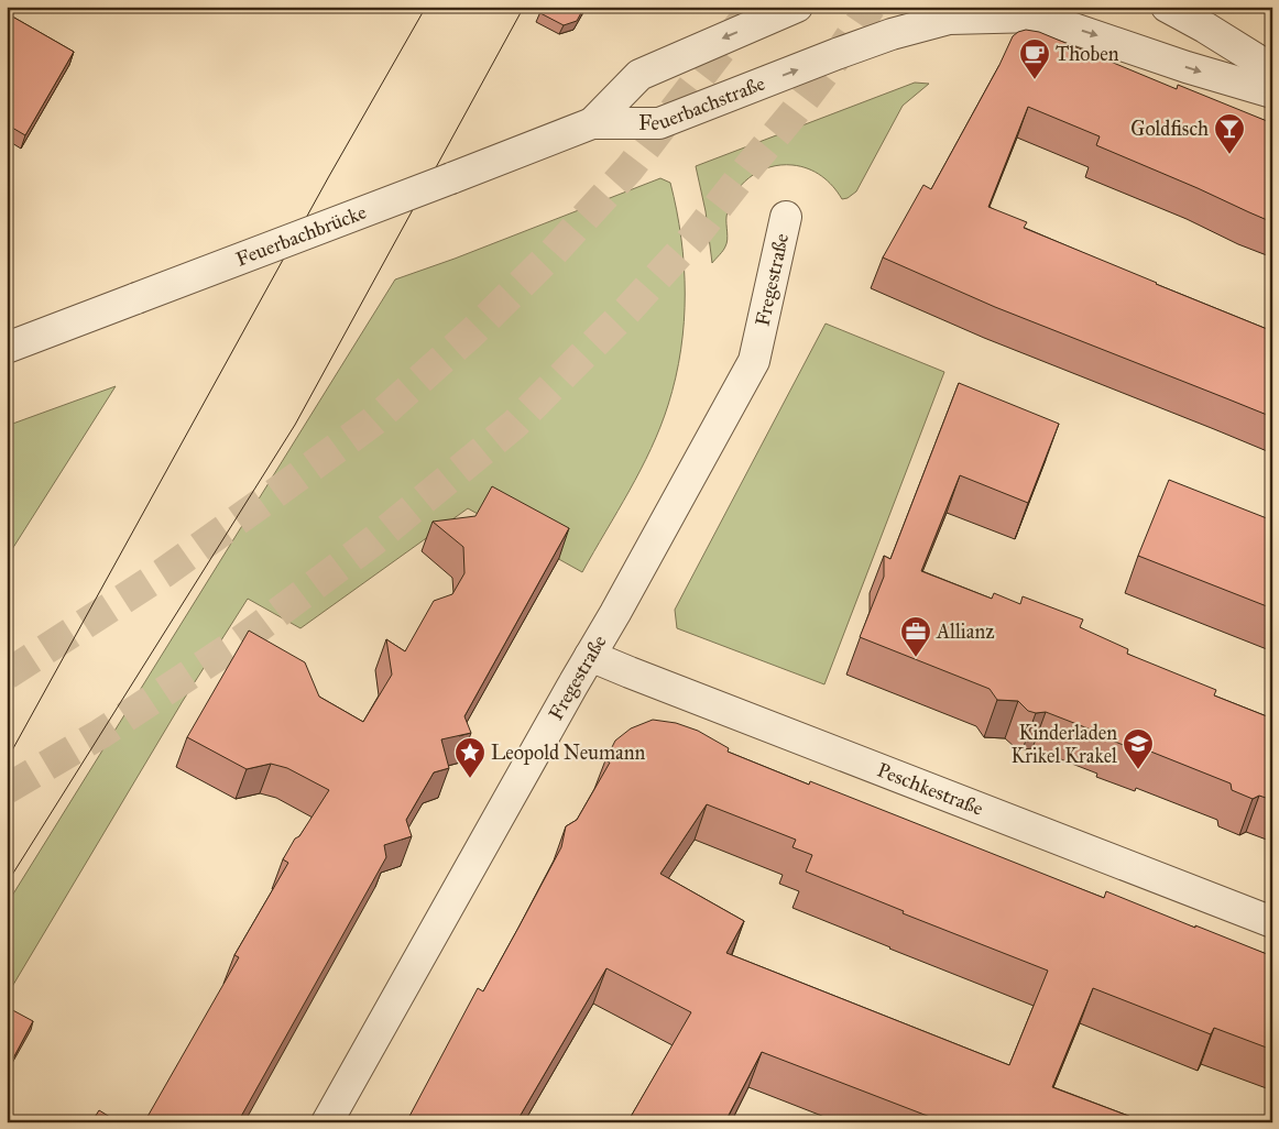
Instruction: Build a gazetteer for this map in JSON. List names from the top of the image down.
{
  "streets": {
    "street": [
      "Feuerbachstraße",
      "Feuerbachbrücke",
      "Fregestraße",
      "Peschkestraße"
    ]
  },
  "crossings": [
    ["Feuerbachstraße", "Feuerbachbrücke"],
    ["Fregestraße", "Peschkestraße"]
  ],
  "places": {
    "cafe": ["Thoben"],
    "bar": ["Goldfisch"],
    "office": ["Allianz"],
    "school or university": ["Kinderladen Krikel Krakel"],
    "place": ["Leopold Neumann"]
  }
}
